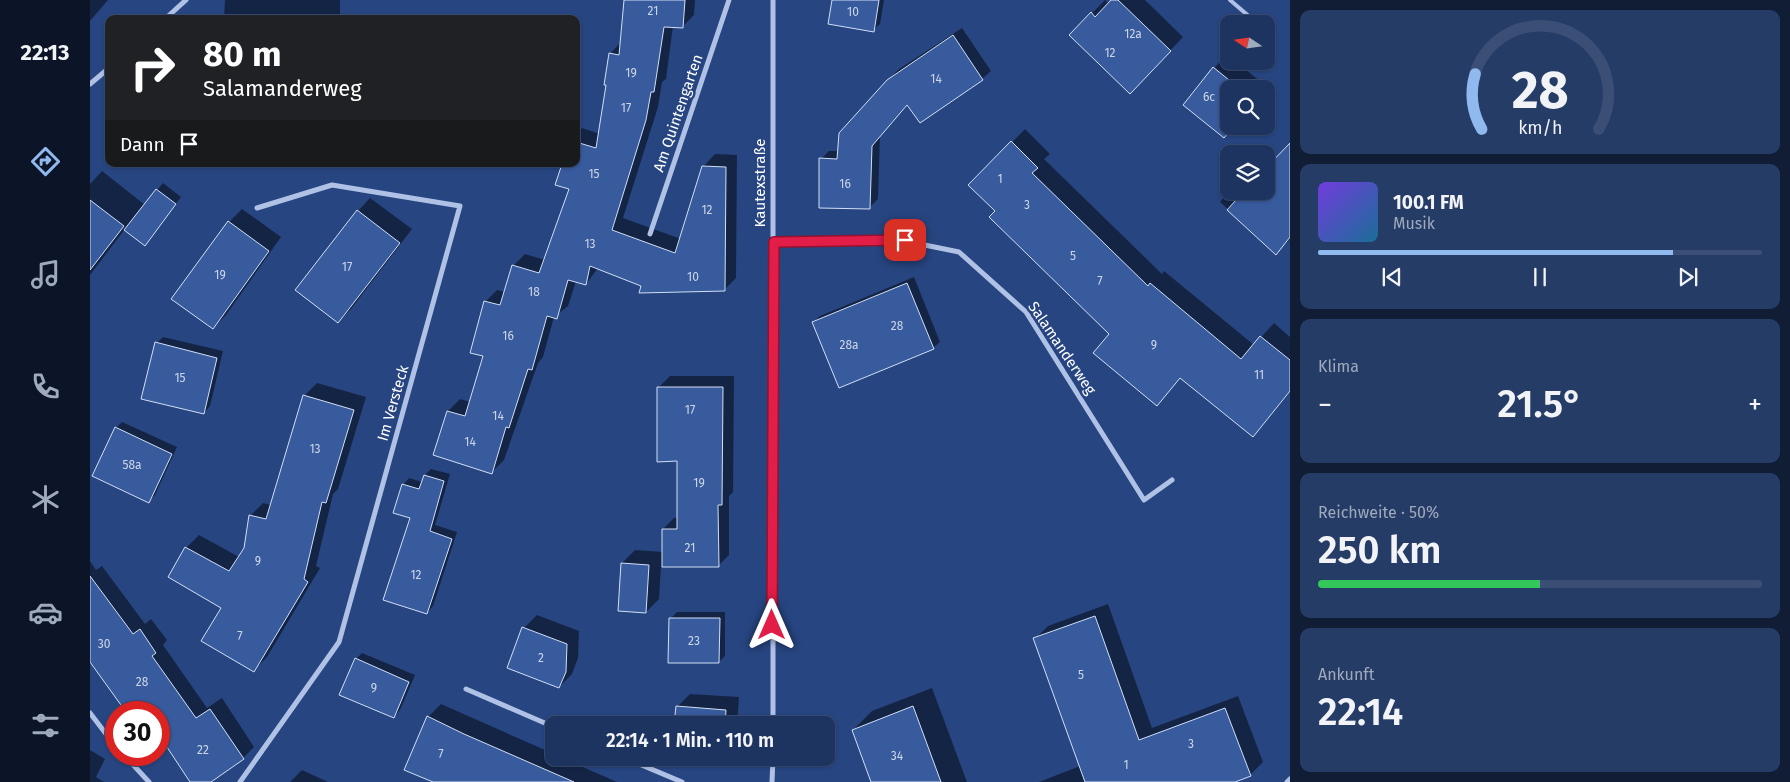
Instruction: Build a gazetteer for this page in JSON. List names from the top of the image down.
{
  "streets": {
    "street": [
      "Am Quintengarten",
      "Kautexstraße",
      "Salamanderweg",
      "Im Versteck"
    ]
  },
  "crossings": [
    ["Kautexstraße", "Salamanderweg"]
  ],
  "house_numbers": [
    "21",
    "10",
    "12a",
    "12",
    "19",
    "14",
    "6c",
    "17",
    "15",
    "1",
    "16",
    "3",
    "12",
    "13",
    "5",
    "17",
    "19",
    "10",
    "7",
    "18",
    "28",
    "16",
    "28a",
    "9",
    "11",
    "15",
    "17",
    "14",
    "14",
    "13",
    "58a",
    "19",
    "21",
    "9",
    "12",
    "7",
    "23",
    "30",
    "2",
    "5",
    "28",
    "9",
    "3",
    "22",
    "7",
    "34",
    "1"
  ],
  "north": "left",
  "page": {
    "tabs": "22:13",
    "turn": ["80 m", "Salamanderweg"],
    "then": "Dann",
    "song": ["100.1 FM", "Musik"],
    "tile": [
      "Klima",
      ["Reichweite · 50%", "250 km"],
      ["Ankunft", "22:14"]
    ],
    "heat": ["−", "21.5°", "+"],
    "limit": "30",
    "trip": "22:14 · 1 Min. · 110 m",
    "gauge": ["28", "km/h"]
  }
}
